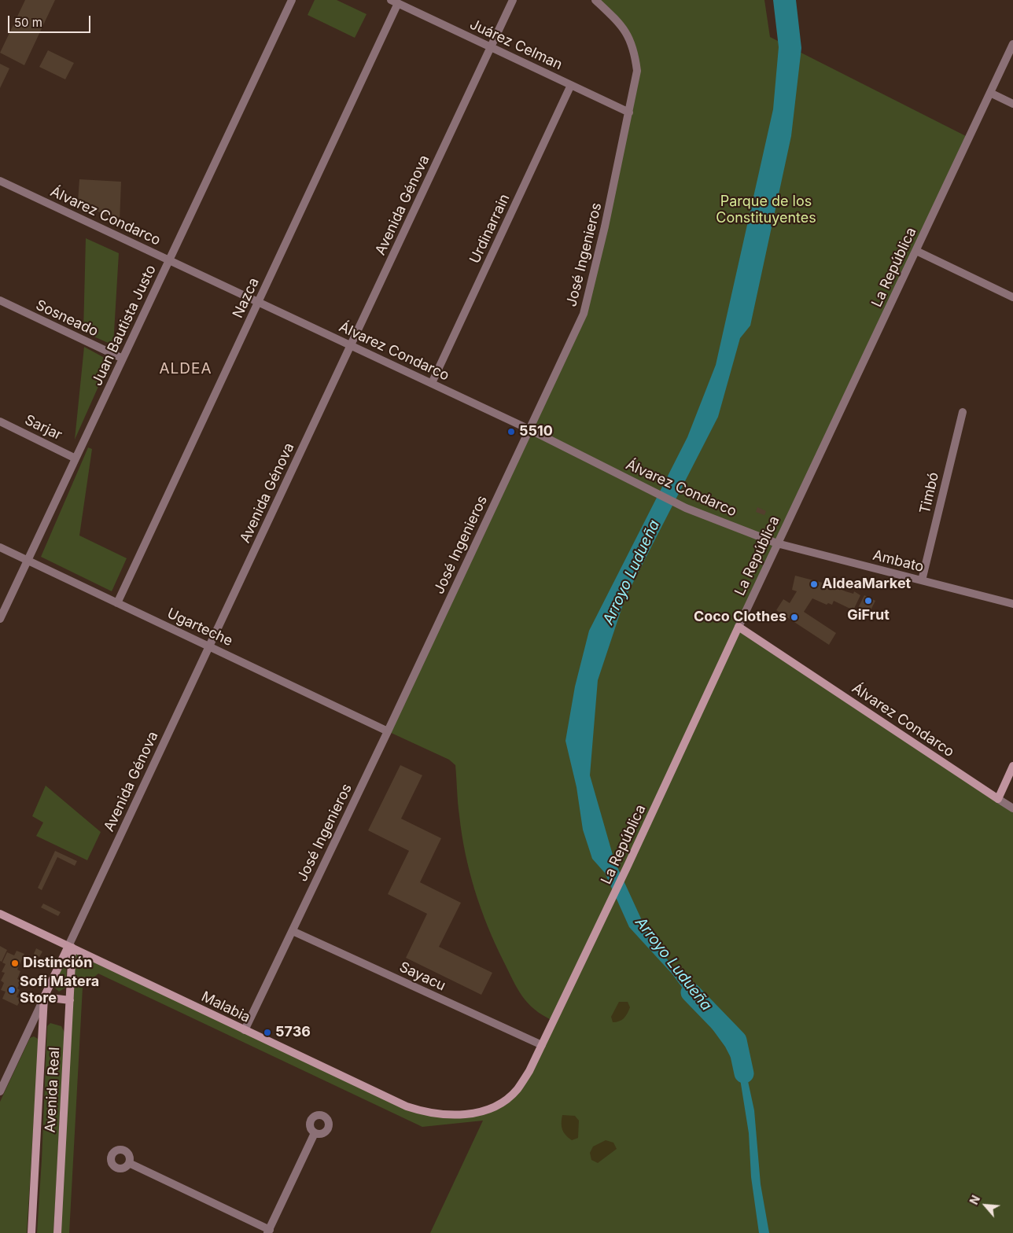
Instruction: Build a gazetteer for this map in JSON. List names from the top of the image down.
{
  "streets": {
    "main road": [
      "Avenida Génova",
      "Álvarez Condarco",
      "La República",
      "Malabia",
      "Avenida Real"
    ],
    "street": [
      "Juárez Celman",
      "Urdinarrain",
      "José Ingenieros",
      "Nazca",
      "Sosneado",
      "Juan Bautista Justo",
      "Sarjar",
      "Timbó",
      "Ambato",
      "Ugarteche",
      "Sayacu"
    ]
  },
  "crossings": [
    ["Juárez Celman", "Avenida Génova"],
    ["Juárez Celman", "Urdinarrain"],
    ["Juárez Celman", "José Ingenieros"],
    ["Juárez Celman", "Nazca"],
    ["Avenida Génova", "Álvarez Condarco"],
    ["Avenida Génova", "Ugarteche"],
    ["Avenida Génova", "Malabia"],
    ["Avenida Génova", "Avenida Real"],
    ["Álvarez Condarco", "Urdinarrain"],
    ["Álvarez Condarco", "José Ingenieros"],
    ["Álvarez Condarco", "La República"],
    ["Álvarez Condarco", "Nazca"],
    ["Álvarez Condarco", "Juan Bautista Justo"],
    ["Álvarez Condarco", "Ambato"],
    ["José Ingenieros", "Ugarteche"],
    ["José Ingenieros", "Sayacu"],
    ["José Ingenieros", "Malabia"],
    ["La República", "Ambato"],
    ["La República", "Sayacu"],
    ["La República", "Malabia"],
    ["Nazca", "Ugarteche"],
    ["Sosneado", "Juan Bautista Justo"],
    ["Juan Bautista Justo", "Sarjar"],
    ["Juan Bautista Justo", "Ugarteche"],
    ["Timbó", "Ambato"],
    ["Malabia", "Avenida Real"]
  ],
  "districts": ["ALDEA"],
  "water": ["Arroyo Ludueña"],
  "parks": ["Parque de los Constituyentes"],
  "places": [
    "5510",
    "AldeaMarket",
    "GiFrut",
    "Coco Clothes",
    "Distinción",
    "Sofi Matera Store",
    "5736"
  ],
  "scale_bar": "50 m",
  "north": "top left"
}
